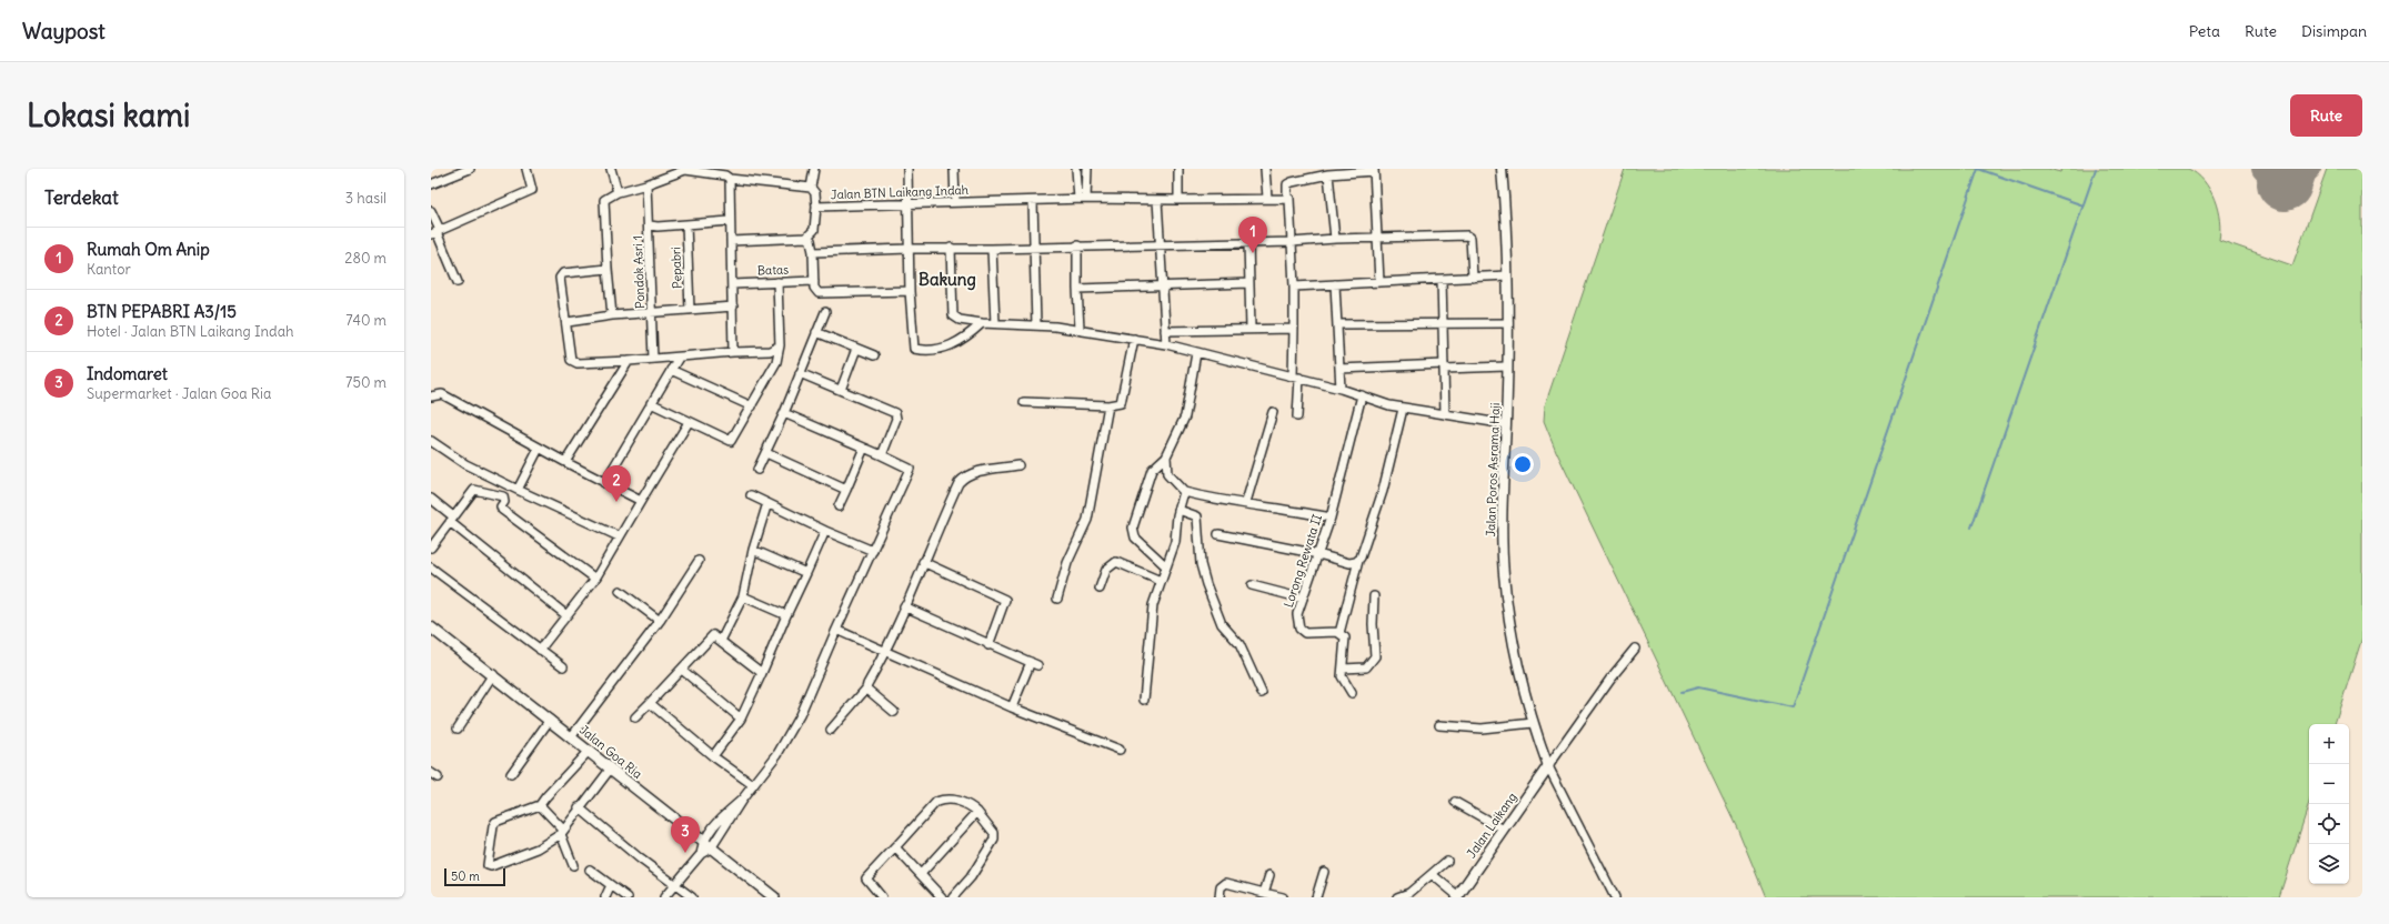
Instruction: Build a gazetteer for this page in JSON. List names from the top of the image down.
{
  "streets": {
    "main road": ["Jalan Goa Ria", "Jalan Laikang"],
    "street": [
      "Jalan BTN Laikang Indah",
      "Pepabri",
      "Batas",
      "Pondok Asri 1",
      "Jalan Poros Asrama Haji",
      "Lorong Rewata II"
    ]
  },
  "crossings": [
    ["Jalan Poros Asrama Haji", "Jalan Laikang"]
  ],
  "districts": ["Bakung"],
  "scale_bar": "50 m",
  "page": {
    "header": "Waypost",
    "nav": ["Peta", "Rute", "Disimpan"],
    "buttons": "Rute",
    "title": "Lokasi kami",
    "heading": ["Terdekat", "3 hasil"],
    "pins": ["1", "2", "3"],
    "list": [
      {
        "mark": "1",
        "name": "Rumah Om Anip",
        "note": "Kantor",
        "value": "280 m"
      },
      {
        "mark": "2",
        "name": "BTN PEPABRI A3/15",
        "note": "Hotel · Jalan BTN Laikang Indah",
        "value": "740 m"
      },
      {
        "mark": "3",
        "name": "Indomaret",
        "note": "Supermarket · Jalan Goa Ria",
        "value": "750 m"
      }
    ],
    "map_buttons": ["+", "−"],
    "scale": "50 m"
  }
}
